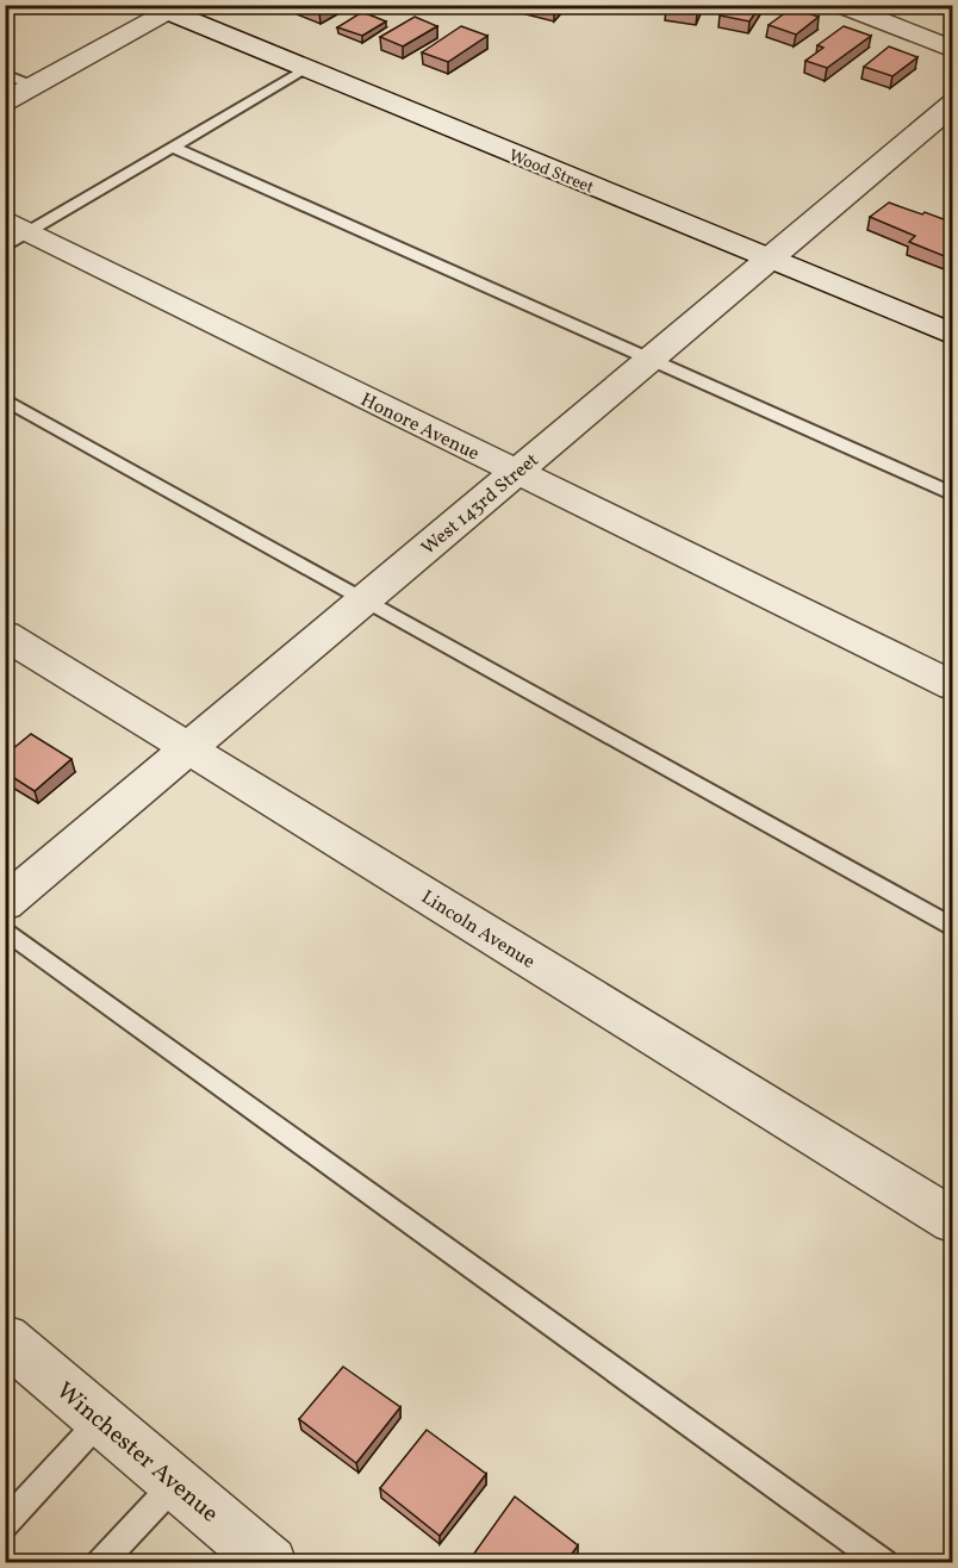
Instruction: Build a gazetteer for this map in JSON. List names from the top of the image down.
{
  "streets": {
    "street": [
      "Wood Street",
      "Honore Avenue",
      "West 143rd Street",
      "Lincoln Avenue",
      "Winchester Avenue"
    ]
  },
  "crossings": [
    ["Wood Street", "West 143rd Street"],
    ["Honore Avenue", "West 143rd Street"],
    ["West 143rd Street", "Lincoln Avenue"]
  ]
}
